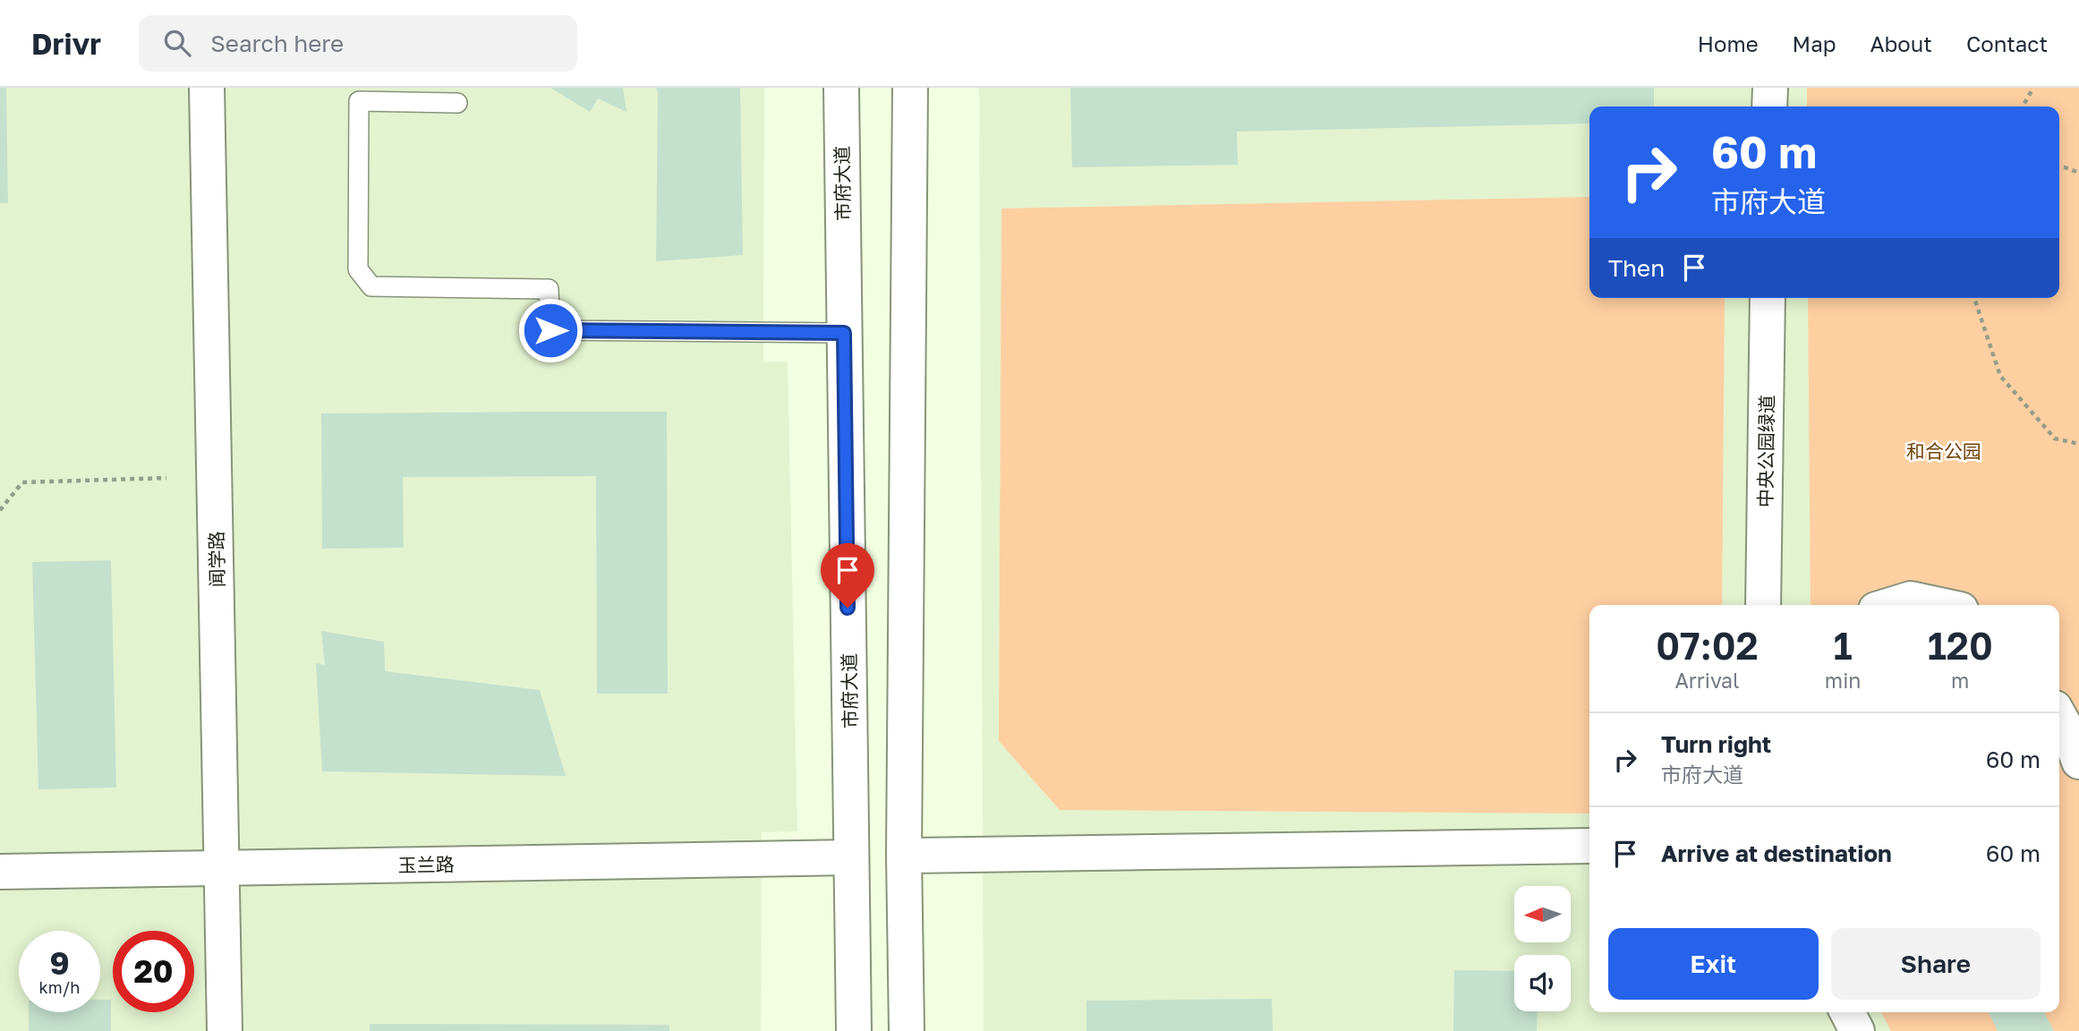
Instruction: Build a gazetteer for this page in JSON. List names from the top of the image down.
{
  "streets": {
    "street": [
      "市府大道",
      "中央公园绿道",
      "闻学路",
      "玉兰路"
    ]
  },
  "crossings": [
    ["市府大道", "玉兰路"],
    ["闻学路", "玉兰路"]
  ],
  "parks": ["和合公园"],
  "north": "left",
  "page": {
    "header": "Drivr",
    "search": "Search here",
    "nav": [
      "Home",
      "Map",
      "About",
      "Contact"
    ],
    "turn": ["60 m", "市府大道"],
    "then": "Then",
    "eta": [
      "07:02",
      "Arrival",
      "1",
      "min",
      "120",
      "m"
    ],
    "list": [
      {
        "name": "Turn right",
        "note": "市府大道",
        "value": "60 m"
      },
      {
        "name": "Arrive at destination",
        "value": "60 m"
      }
    ],
    "buttons": ["Exit", "Share"],
    "speed": "9 km/h",
    "limit": "20"
  }
}
